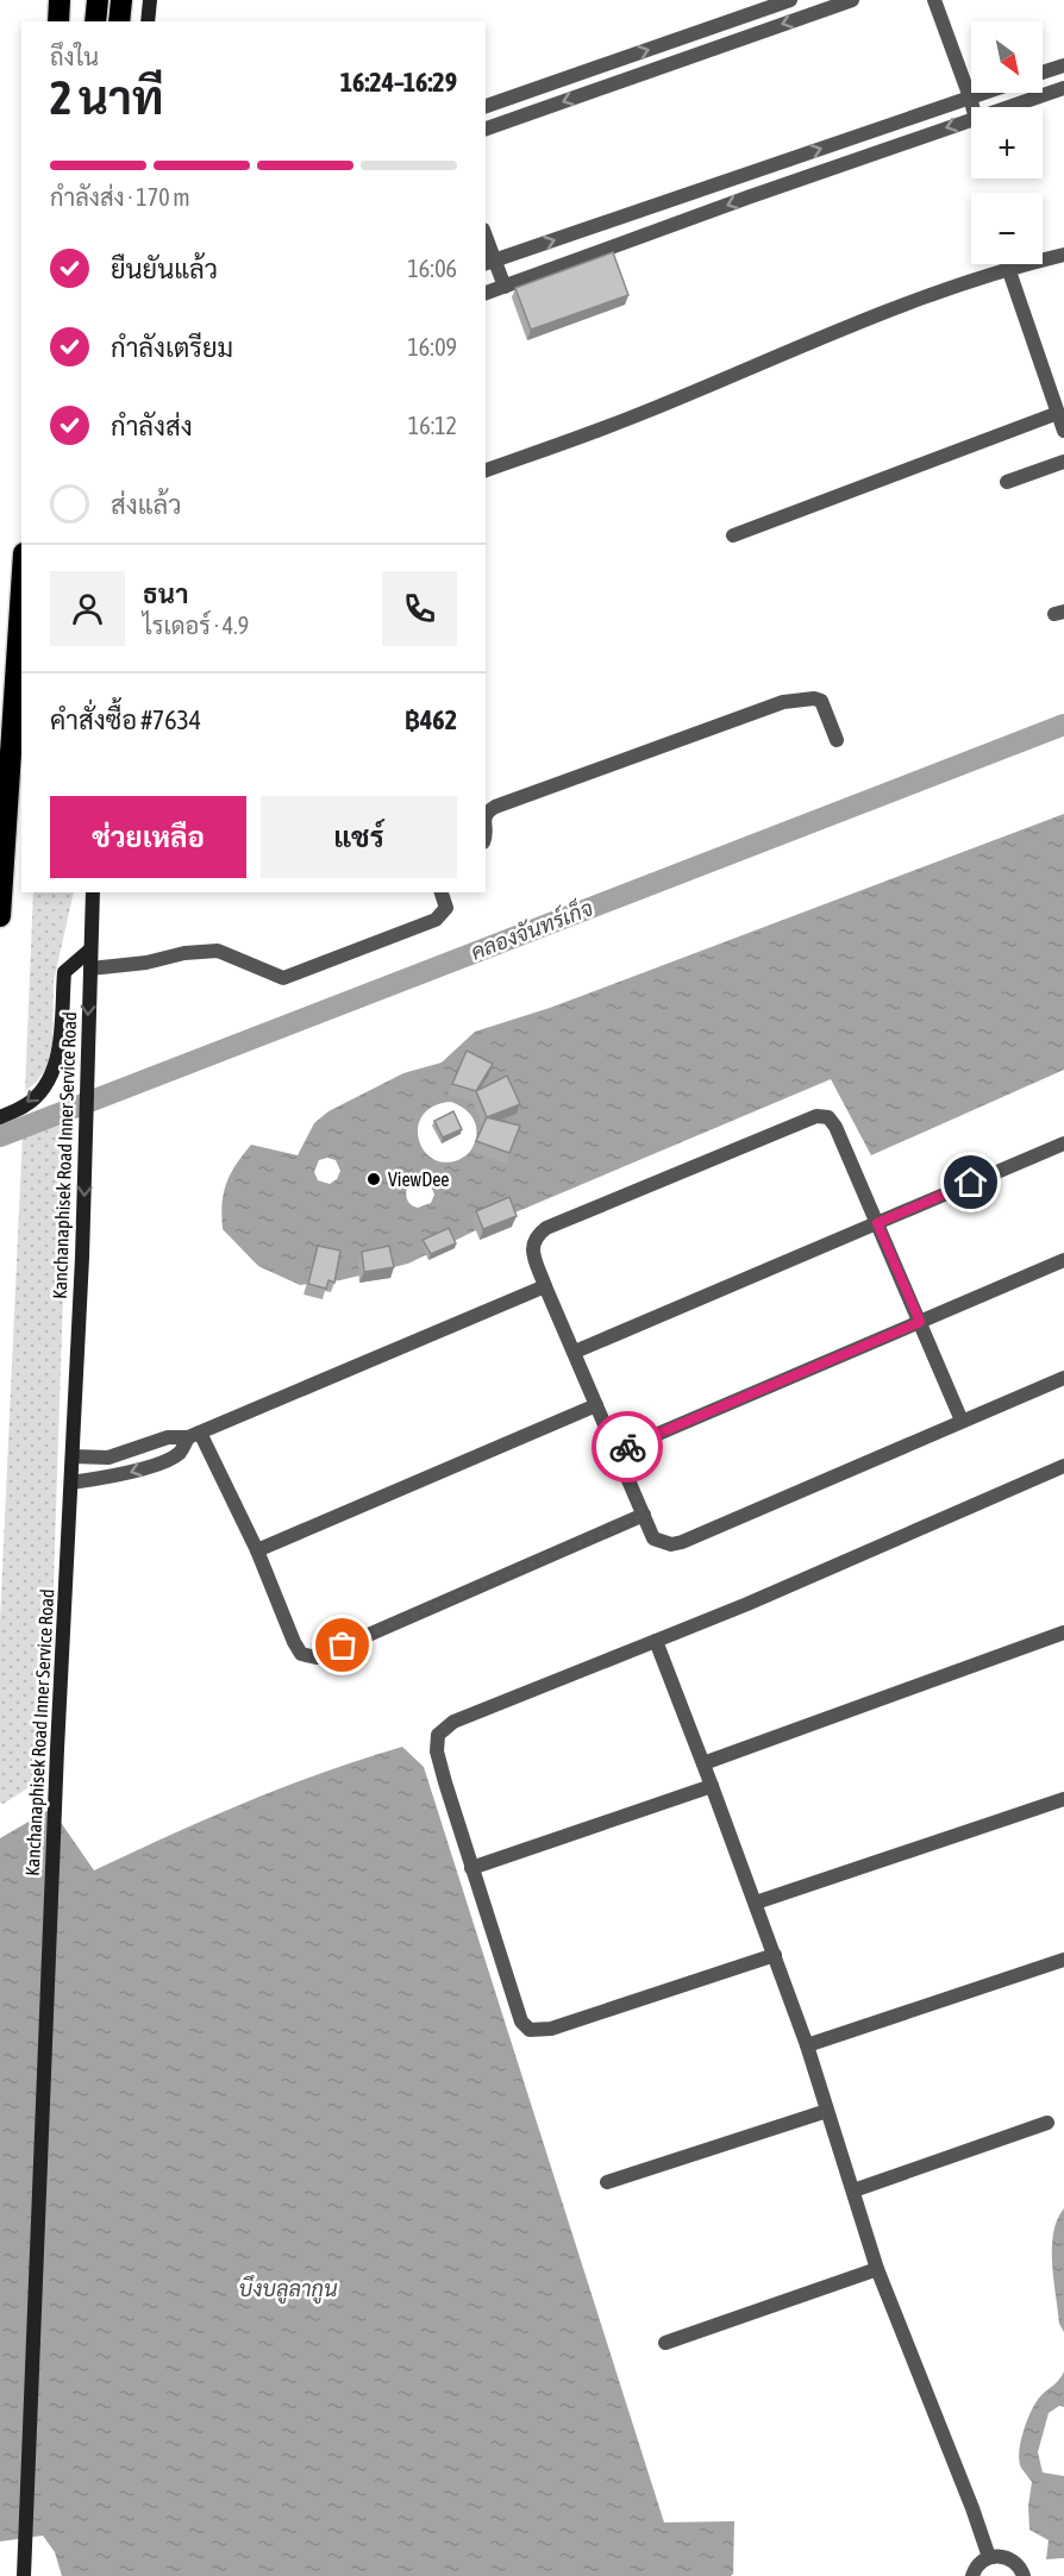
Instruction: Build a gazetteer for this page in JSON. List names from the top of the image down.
{
  "streets": {
    "main road": ["Kanchanaphisek Road Inner Service Road"]
  },
  "water": ["คลองจันทร์เก็จ", "บึงบลูลากูน"],
  "places": ["ViewDee"],
  "north": "bottom right",
  "page": {
    "map_buttons": ["+", "−"],
    "heading": ["2 นาที", "ถึงใน", "16:24–16:29"],
    "panel": [
      "ธนา",
      "ไรเดอร์ · 4.9",
      "คำสั่งซื้อ #7634",
      "฿462"
    ],
    "bar": "กำลังส่ง · 170 m",
    "list": [
      ["ยืนยันแล้ว", "16:06"],
      ["กำลังเตรียม", "16:09"],
      ["กำลังส่ง", "16:12"],
      "ส่งแล้ว"
    ],
    "buttons": ["ช่วยเหลือ", "แชร์"]
  }
}
